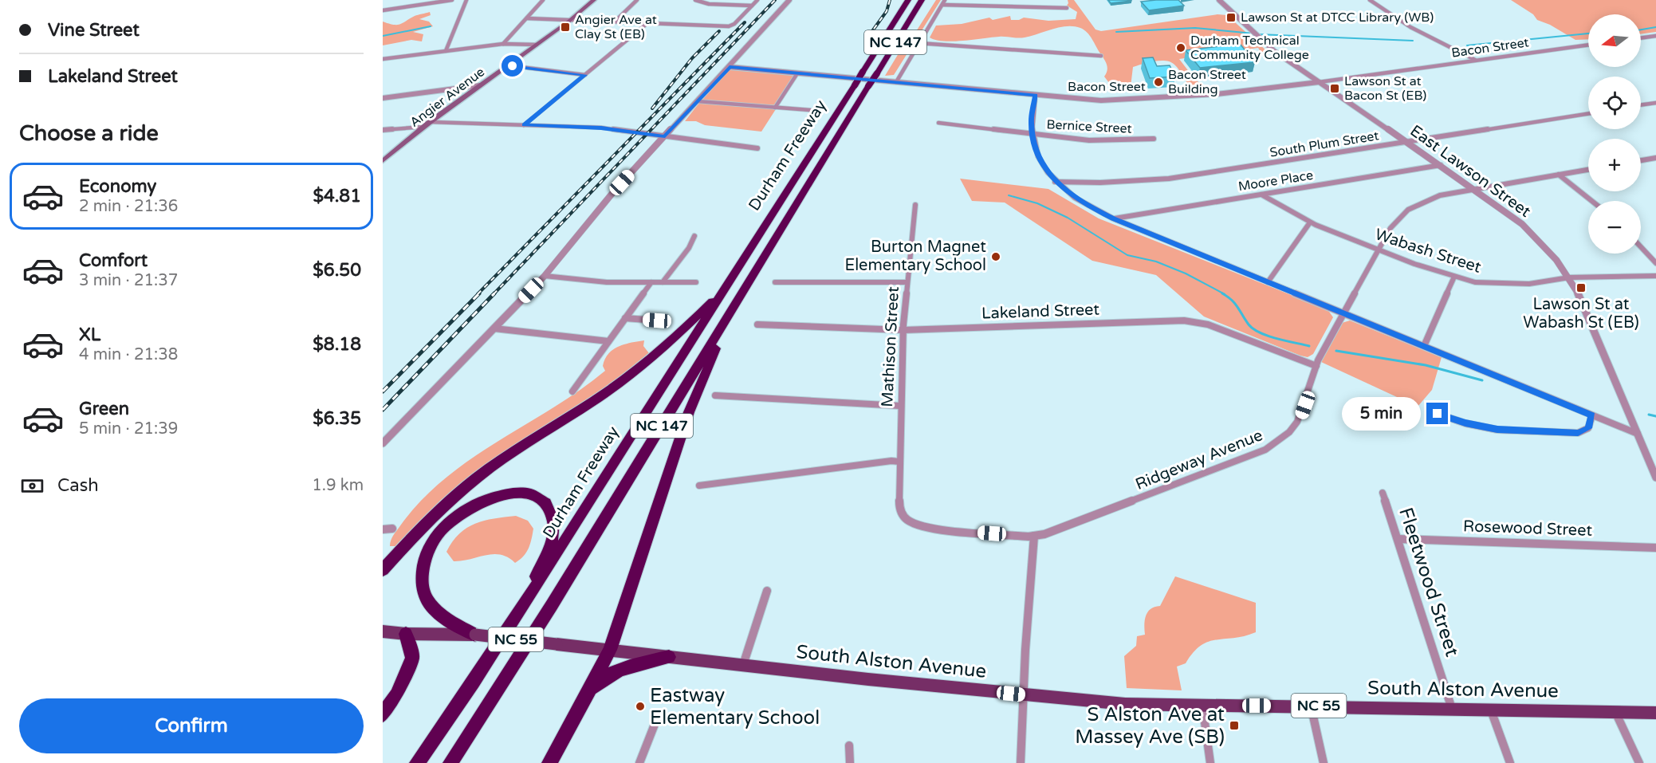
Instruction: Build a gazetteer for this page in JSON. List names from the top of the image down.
{
  "streets": {
    "highway": ["NC 147", "Durham Freeway"],
    "main road": ["Angier Avenue", "NC 55", "South Alston Avenue"],
    "street": [
      "Bacon Street",
      "Bernice Street",
      "South Plum Street",
      "East Lawson Street",
      "Moore Place",
      "Wabash Street",
      "Lakeland Street",
      "Mathison Street",
      "Ridgeway Avenue",
      "Rosewood Street",
      "Fleetwood Street"
    ]
  },
  "crossings": [
    ["Bacon Street", "East Lawson Street"],
    ["South Plum Street", "East Lawson Street"],
    ["East Lawson Street", "Moore Place"],
    ["East Lawson Street", "Wabash Street"],
    ["East Lawson Street", "Ridgeway Avenue"],
    ["Moore Place", "Wabash Street"],
    ["Wabash Street", "Ridgeway Avenue"],
    ["Lakeland Street", "Mathison Street"],
    ["Lakeland Street", "Ridgeway Avenue"],
    ["Mathison Street", "Ridgeway Avenue"],
    ["Rosewood Street", "Fleetwood Street"],
    ["Fleetwood Street", "South Alston Avenue"]
  ],
  "places": {
    "transit": [
      "Lawson St at DTCC Library (WB)",
      "Angier Ave at Clay St (EB)",
      "Lawson St at Bacon St (EB)",
      "Lawson St at Wabash St (EB)",
      "S Alston Ave at Massey Ave (SB)"
    ],
    "other": [
      "Durham Technical Community College",
      "Bacon Street Building",
      "Burton Magnet Elementary School",
      "Eastway Elementary School"
    ]
  },
  "north": "left",
  "page": {
    "banner": ["Vine Street", "Lakeland Street"],
    "map_buttons": ["+", "−"],
    "heading": "Choose a ride",
    "list": [
      {
        "name": "Economy",
        "note": "2 min · 21:36",
        "value": "$4.81"
      },
      {
        "name": "Comfort",
        "note": "3 min · 21:37",
        "value": "$6.50"
      },
      {
        "name": "XL",
        "note": "4 min · 21:38",
        "value": "$8.18"
      },
      {
        "name": "Green",
        "note": "5 min · 21:39",
        "value": "$6.35"
      }
    ],
    "bubble": "5 min",
    "pay": ["Cash", "1.9 km"],
    "buttons": "Confirm"
  }
}
